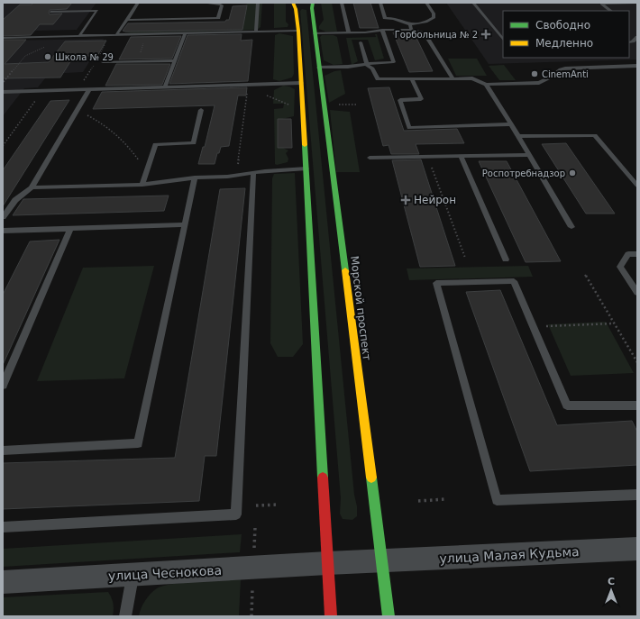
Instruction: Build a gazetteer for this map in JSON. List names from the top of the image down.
{
  "streets": {
    "main road": ["Морской проспект"],
    "street": ["улица Малая Кудьма", "улица Чеснокова"]
  },
  "crossings": [
    ["Морской проспект", "улица Малая Кудьма"],
    ["улица Малая Кудьма", "улица Чеснокова"]
  ],
  "places": {
    "health": ["Горбольница № 2", "Нейрон"],
    "other": ["Школа № 29", "CinemAnti", "Роспотребнадзор"]
  },
  "legend": ["Свободно", "Медленно"],
  "north": "top"
}
